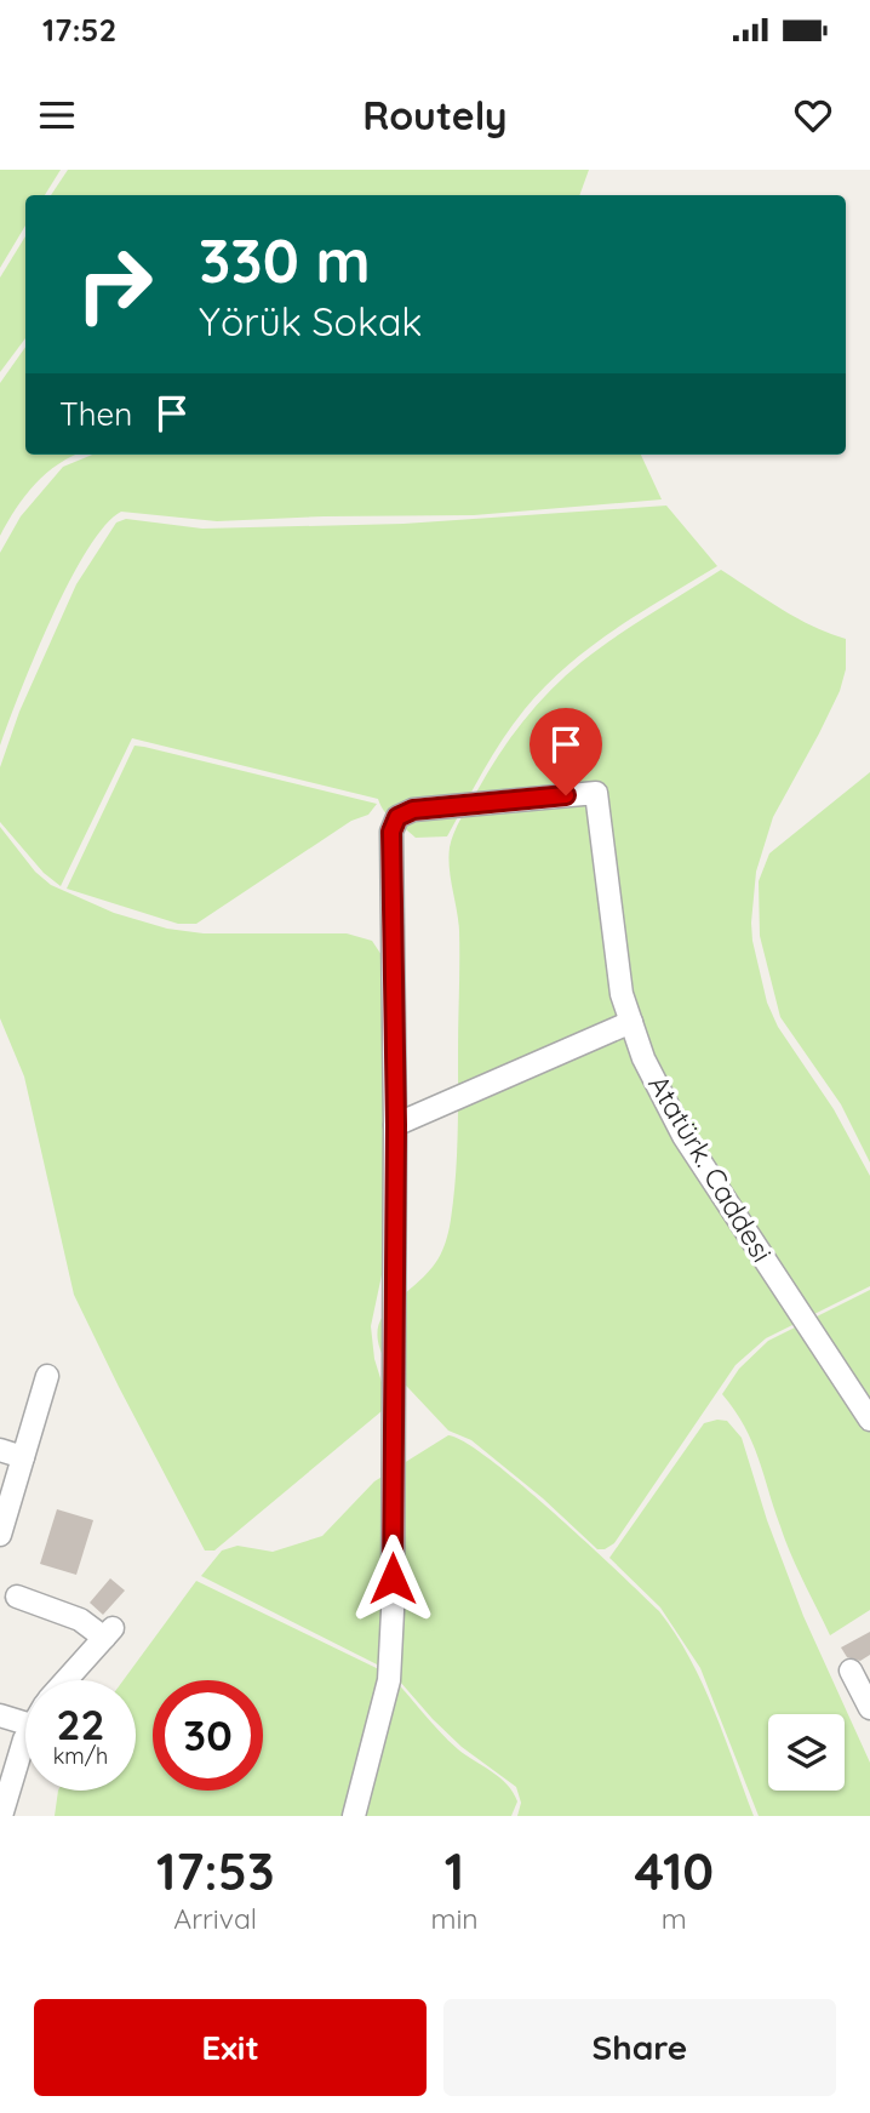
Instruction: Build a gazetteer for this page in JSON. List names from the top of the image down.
{
  "streets": {
    "street": ["Atatürk. Caddesi"]
  },
  "page": {
    "status": "17:52",
    "header": "Routely",
    "turn": ["330 m", "Yörük Sokak"],
    "then": "Then",
    "speed": "22 km/h",
    "limit": "30",
    "eta": [
      "17:53",
      "Arrival",
      "1",
      "min",
      "410",
      "m"
    ],
    "buttons": ["Exit", "Share"]
  }
}
